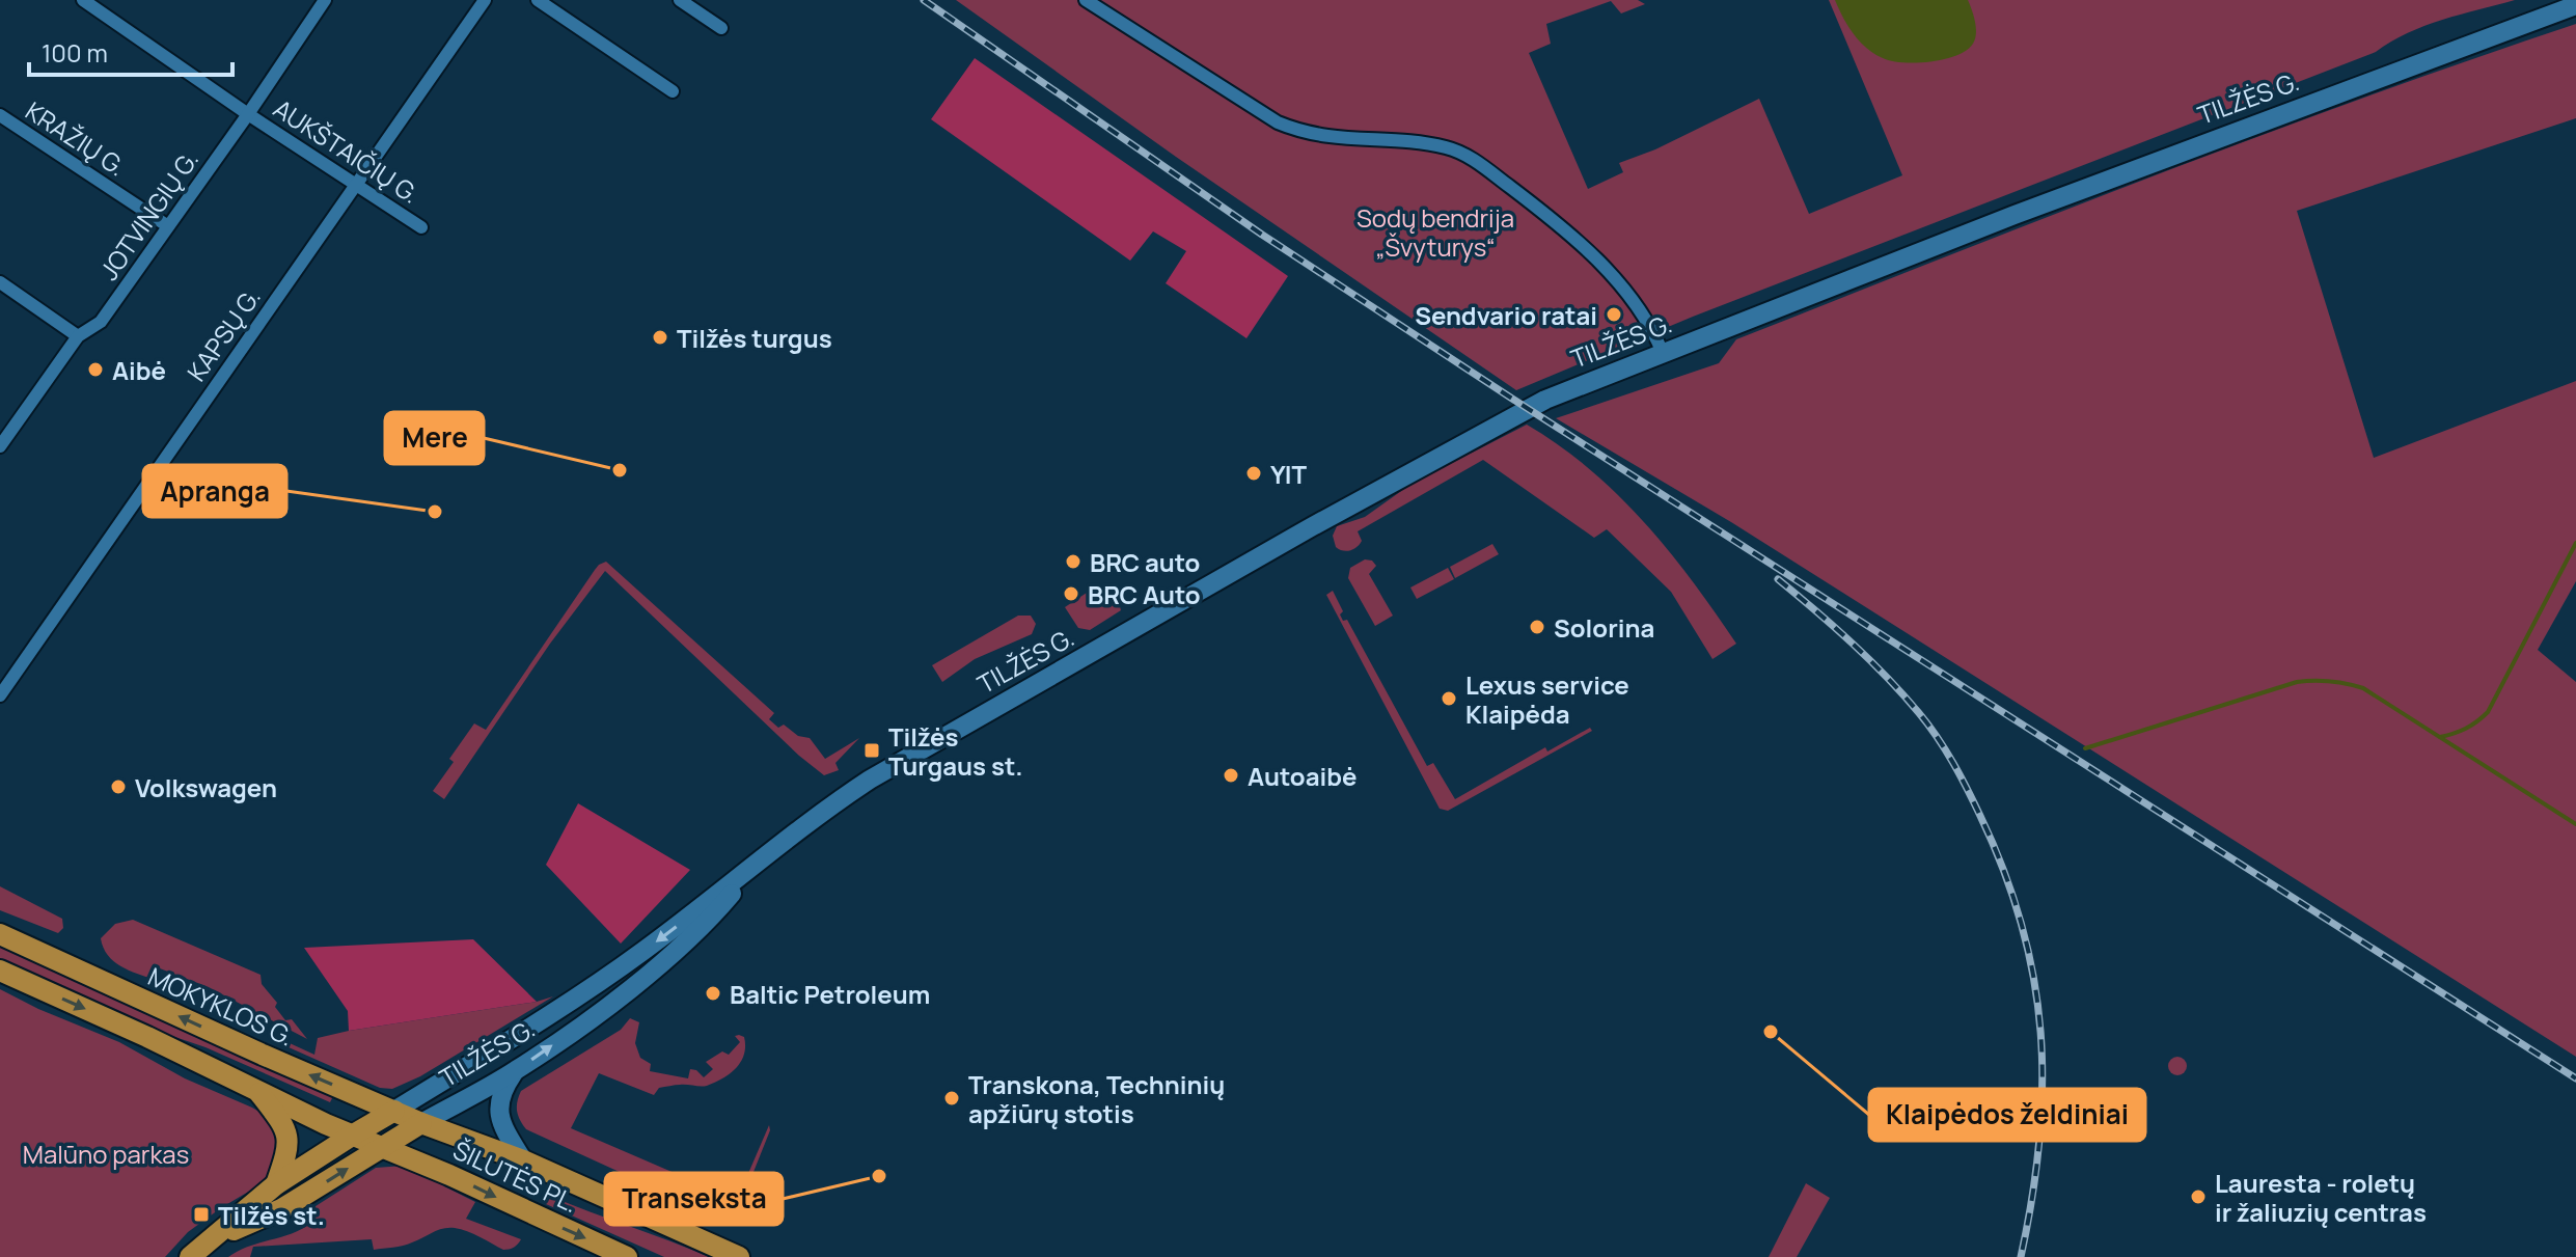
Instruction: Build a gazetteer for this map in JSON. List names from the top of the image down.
{
  "streets": {
    "main road": ["TILŽĖS G.", "MOKYKLOS G.", "ŠILUTĖS PL."],
    "street": [
      "KRAŽIŲ G.",
      "AUKŠTAIČIŲ G.",
      "JOTVINGIŲ G.",
      "KAPSŲ G."
    ]
  },
  "crossings": [
    ["TILŽĖS G.", "MOKYKLOS G."],
    ["TILŽĖS G.", "ŠILUTĖS PL."],
    ["KRAŽIŲ G.", "JOTVINGIŲ G."],
    ["AUKŠTAIČIŲ G.", "JOTVINGIŲ G."],
    ["AUKŠTAIČIŲ G.", "KAPSŲ G."],
    ["MOKYKLOS G.", "ŠILUTĖS PL."]
  ],
  "parks": ["Sodų bendrija „Švyturys“", "Malūno parkas"],
  "places": {
    "other": [
      "Sendvario ratai",
      "Tilžės turgus",
      "Aibė",
      "Mere",
      "YIT",
      "Apranga",
      "BRC auto",
      "BRC Auto",
      "Solorina",
      "Lexus service Klaipėda",
      "Autoaibė",
      "Volkswagen",
      "Baltic Petroleum",
      "Klaipėdos želdiniai",
      "Transkona, Techninių apžiūrų stotis",
      "Transeksta",
      "Lauresta - roletų ir žaliuzių centras"
    ],
    "transit": ["Tilžės Turgaus st.", "Tilžės st."]
  },
  "scale_bar": "100 m"
}
